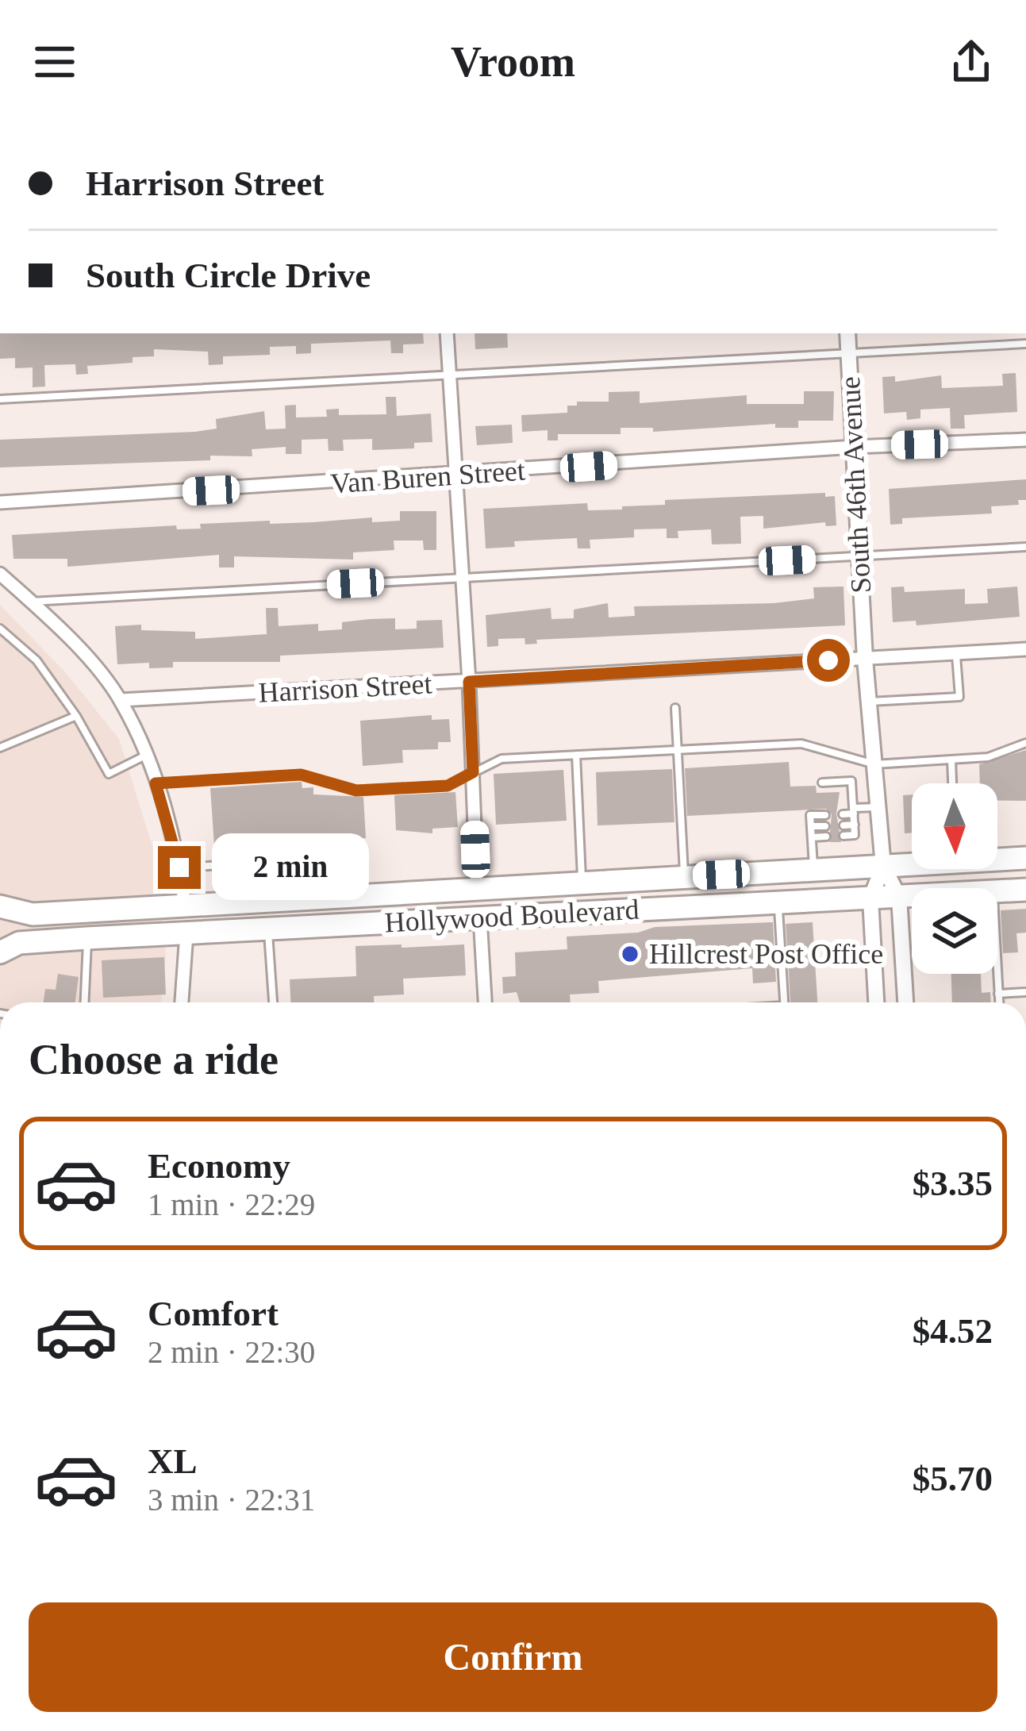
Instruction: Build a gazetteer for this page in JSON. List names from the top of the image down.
{
  "streets": {
    "highway": ["Hollywood Boulevard"],
    "street": ["Van Buren Street", "South 46th Avenue", "Harrison Street"]
  },
  "crossings": [
    ["Van Buren Street", "South 46th Avenue"],
    ["South 46th Avenue", "Harrison Street"],
    ["South 46th Avenue", "Hollywood Boulevard"]
  ],
  "places": ["Hillcrest Post Office"],
  "north": "bottom",
  "page": {
    "header": "Vroom",
    "banner": ["Harrison Street", "South Circle Drive"],
    "bubble": "2 min",
    "heading": "Choose a ride",
    "list": [
      {
        "name": "Economy",
        "note": "1 min · 22:29",
        "value": "$3.35"
      },
      {
        "name": "Comfort",
        "note": "2 min · 22:30",
        "value": "$4.52"
      },
      {
        "name": "XL",
        "note": "3 min · 22:31",
        "value": "$5.70"
      }
    ],
    "buttons": "Confirm"
  }
}
